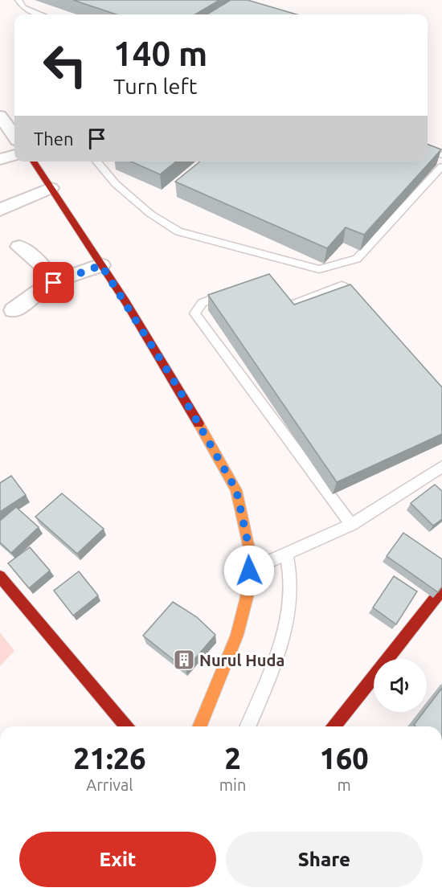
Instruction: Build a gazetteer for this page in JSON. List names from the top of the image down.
{
  "places": {
    "building": ["Nurul Huda"]
  },
  "page": {
    "turn": ["140 m", "Turn left"],
    "then": "Then",
    "eta": [
      "21:26",
      "Arrival",
      "2",
      "min",
      "160",
      "m"
    ],
    "buttons": ["Exit", "Share"]
  }
}
